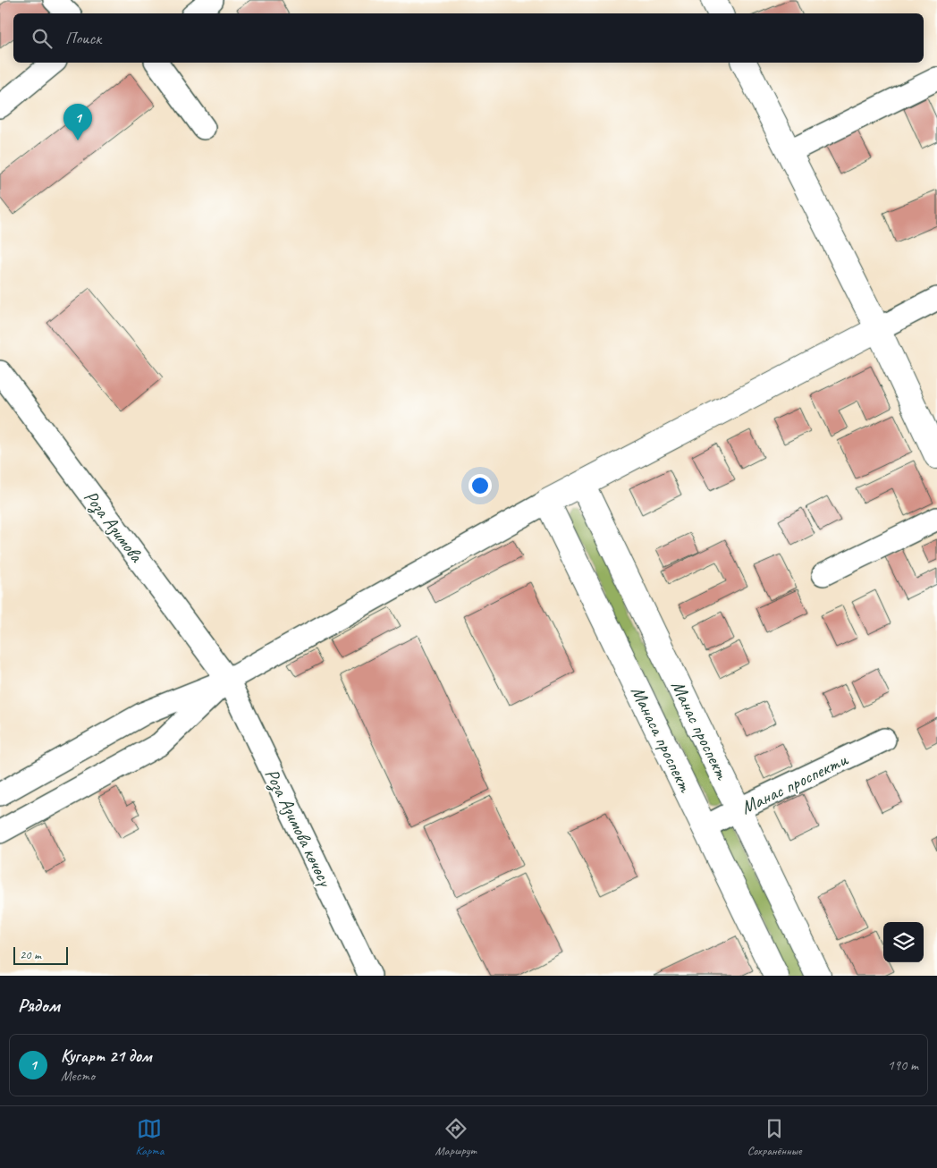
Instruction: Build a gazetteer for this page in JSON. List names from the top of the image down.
{
  "streets": {
    "main road": ["Манас проспект", "Манаса проспект"],
    "street": ["Роза Азимова", "Манас проспекти", "Роза Азимова көчөсү"]
  },
  "crossings": [
    ["Роза Азимова", "Роза Азимова көчөсү"],
    ["Манас проспект", "Манас проспекти"],
    ["Манаса проспект", "Манас проспекти"]
  ],
  "scale_bar": "20 m",
  "page": {
    "search": "Поиск",
    "pins": "1",
    "scale": "20 m",
    "heading": "Рядом",
    "list": [
      {
        "mark": "1",
        "name": "Кугарт 21 дом",
        "note": "Место",
        "value": "190 m"
      }
    ],
    "nav": ["Карта", "Маршрут", "Сохранённые"]
  }
}
